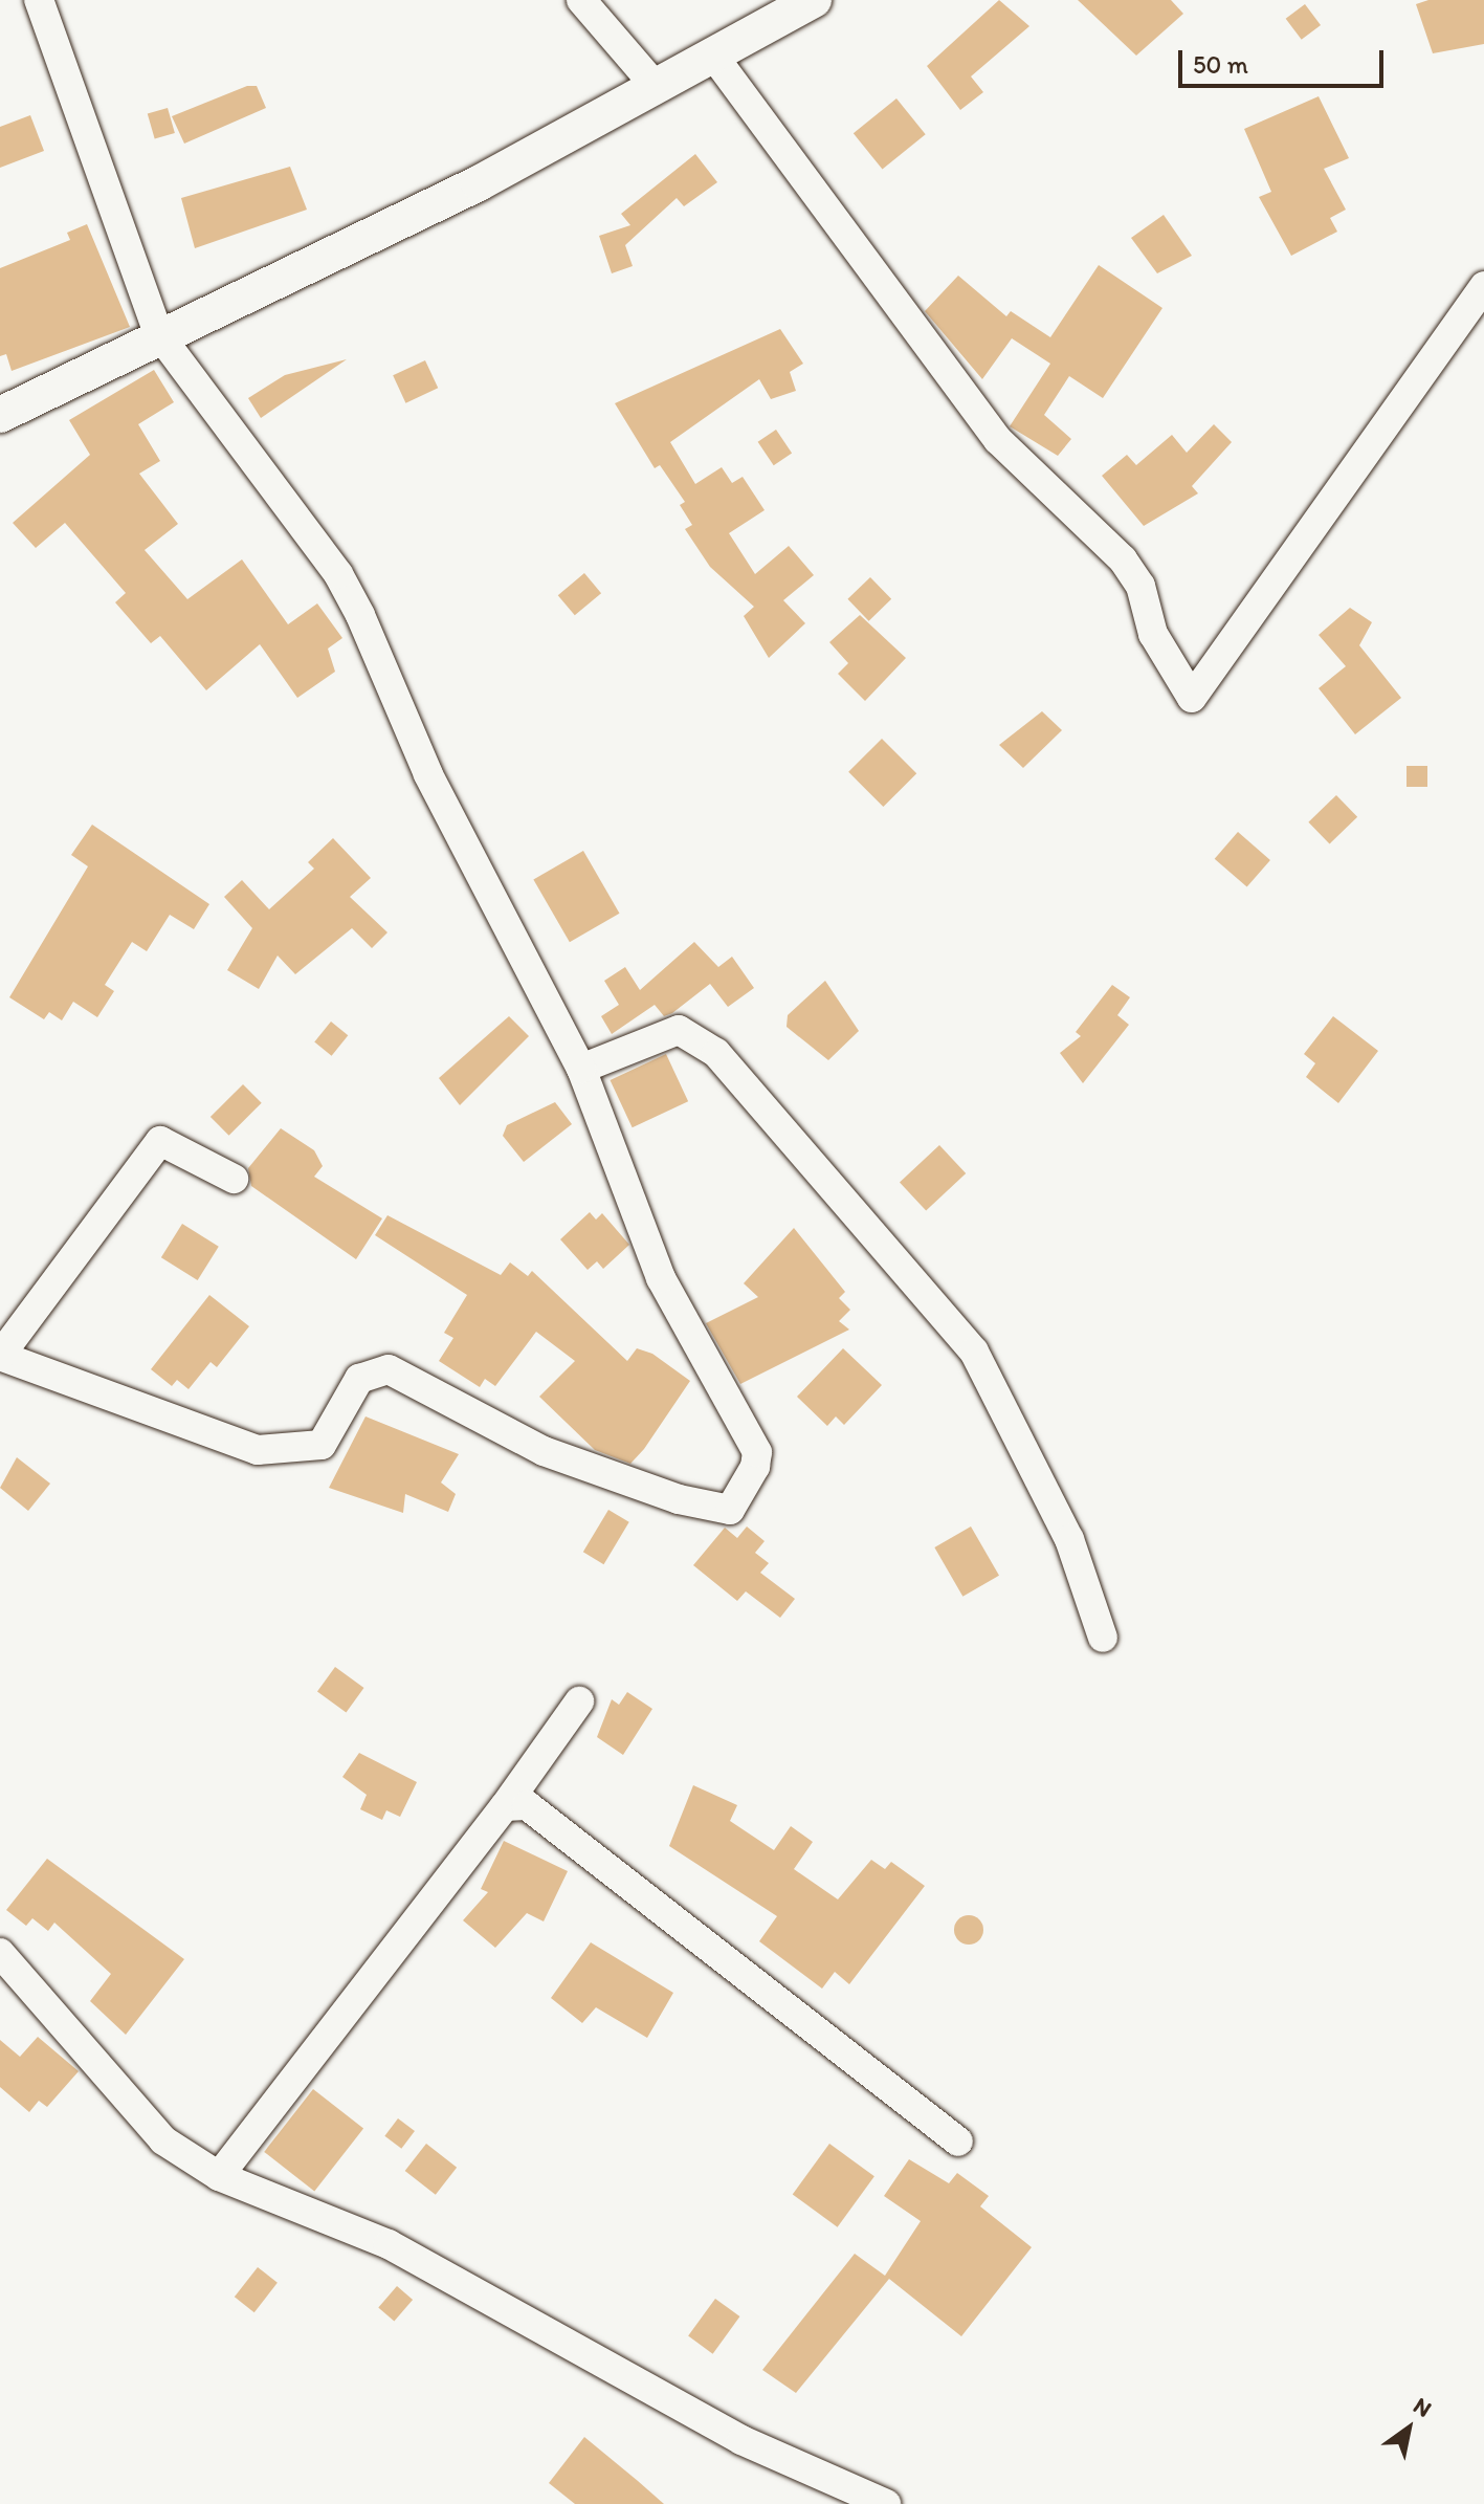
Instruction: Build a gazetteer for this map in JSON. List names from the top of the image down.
{
  "scale_bar": "50 m",
  "north": "top right"
}
